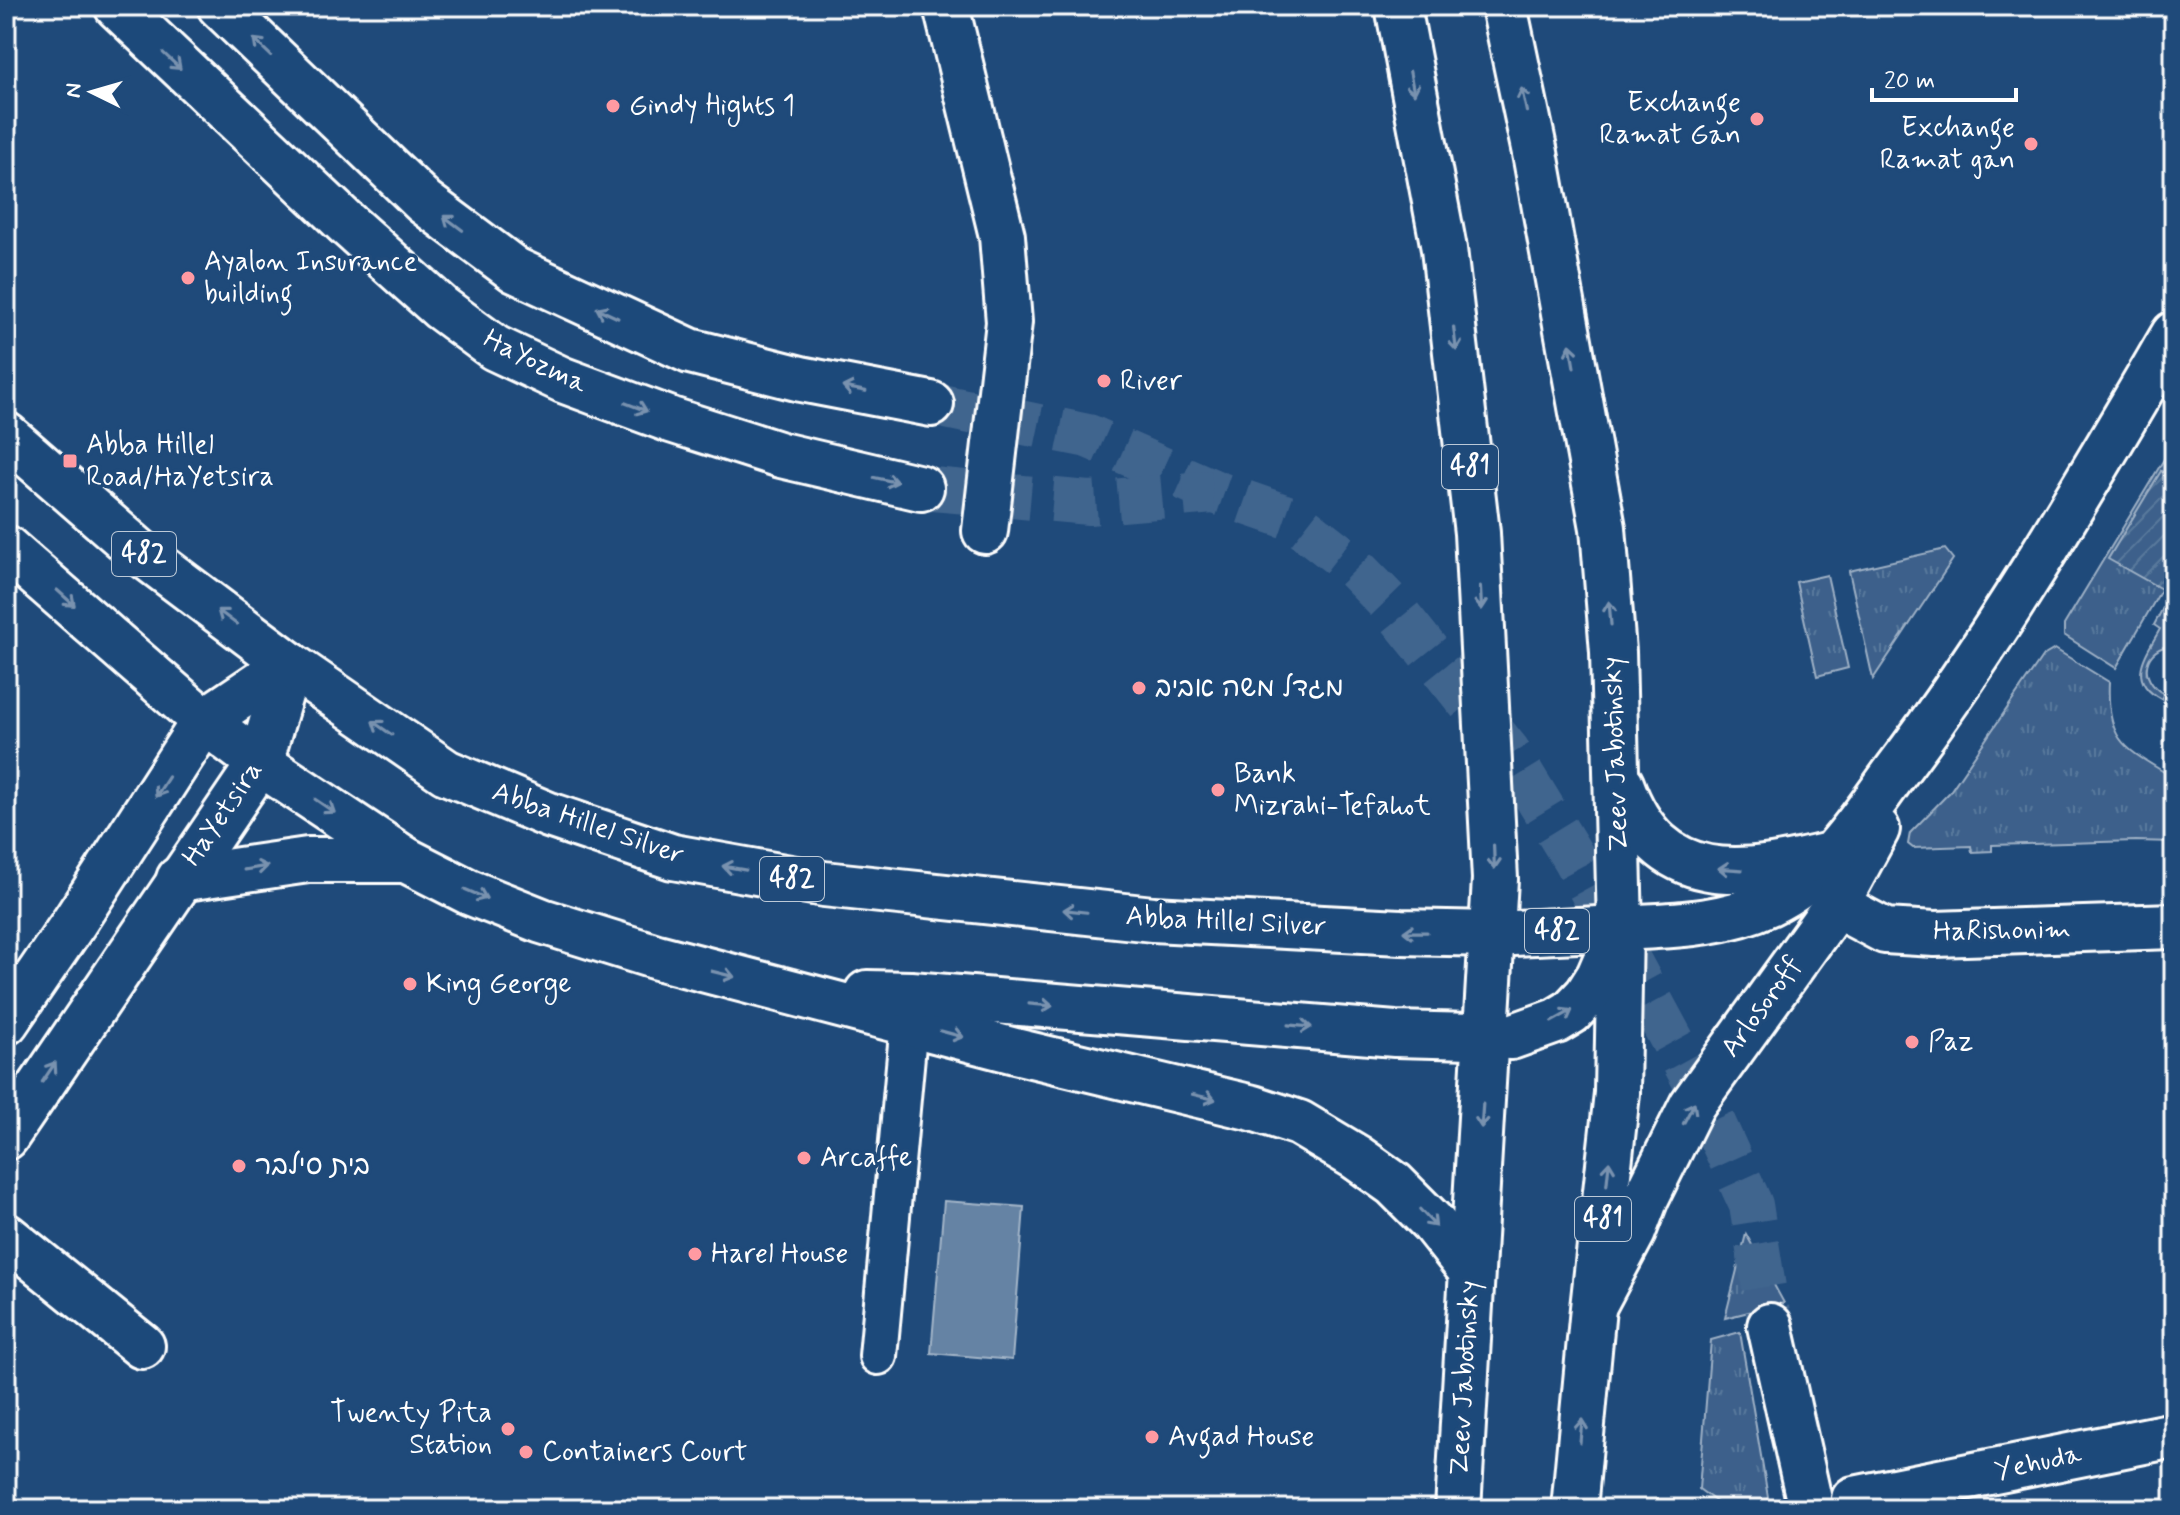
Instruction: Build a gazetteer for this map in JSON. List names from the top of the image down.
{
  "streets": {
    "main road": [
      "HaYozma",
      "481",
      "482",
      "Zeev Jabotinsky",
      "HaYetsira",
      "Abba Hillel Silver",
      "HaRishonim",
      "Arlosoroff",
      "Yehuda"
    ]
  },
  "crossings": [
    ["Zeev Jabotinsky", "Abba Hillel Silver"],
    ["Zeev Jabotinsky", "Arlosoroff"],
    ["HaYetsira", "Abba Hillel Silver"],
    ["Abba Hillel Silver", "Arlosoroff"],
    ["HaRishonim", "Arlosoroff"]
  ],
  "places": {
    "other": [
      "Gindy Hights 1",
      "Exchange Ramat Gan",
      "Exchange Ramat gan",
      "Ayalon Insurance building",
      "River",
      "מגדל משה אביב",
      "Bank Mizrahi-Tefahot",
      "King George",
      "Paz",
      "Arcaffe",
      "בית סילבר",
      "Harel House",
      "Twenty Pita Station",
      "Avgad House",
      "Containers Court"
    ],
    "transit": ["Abba Hillel Road/HaYetsira"]
  },
  "scale_bar": "20 m",
  "north": "left"
}
